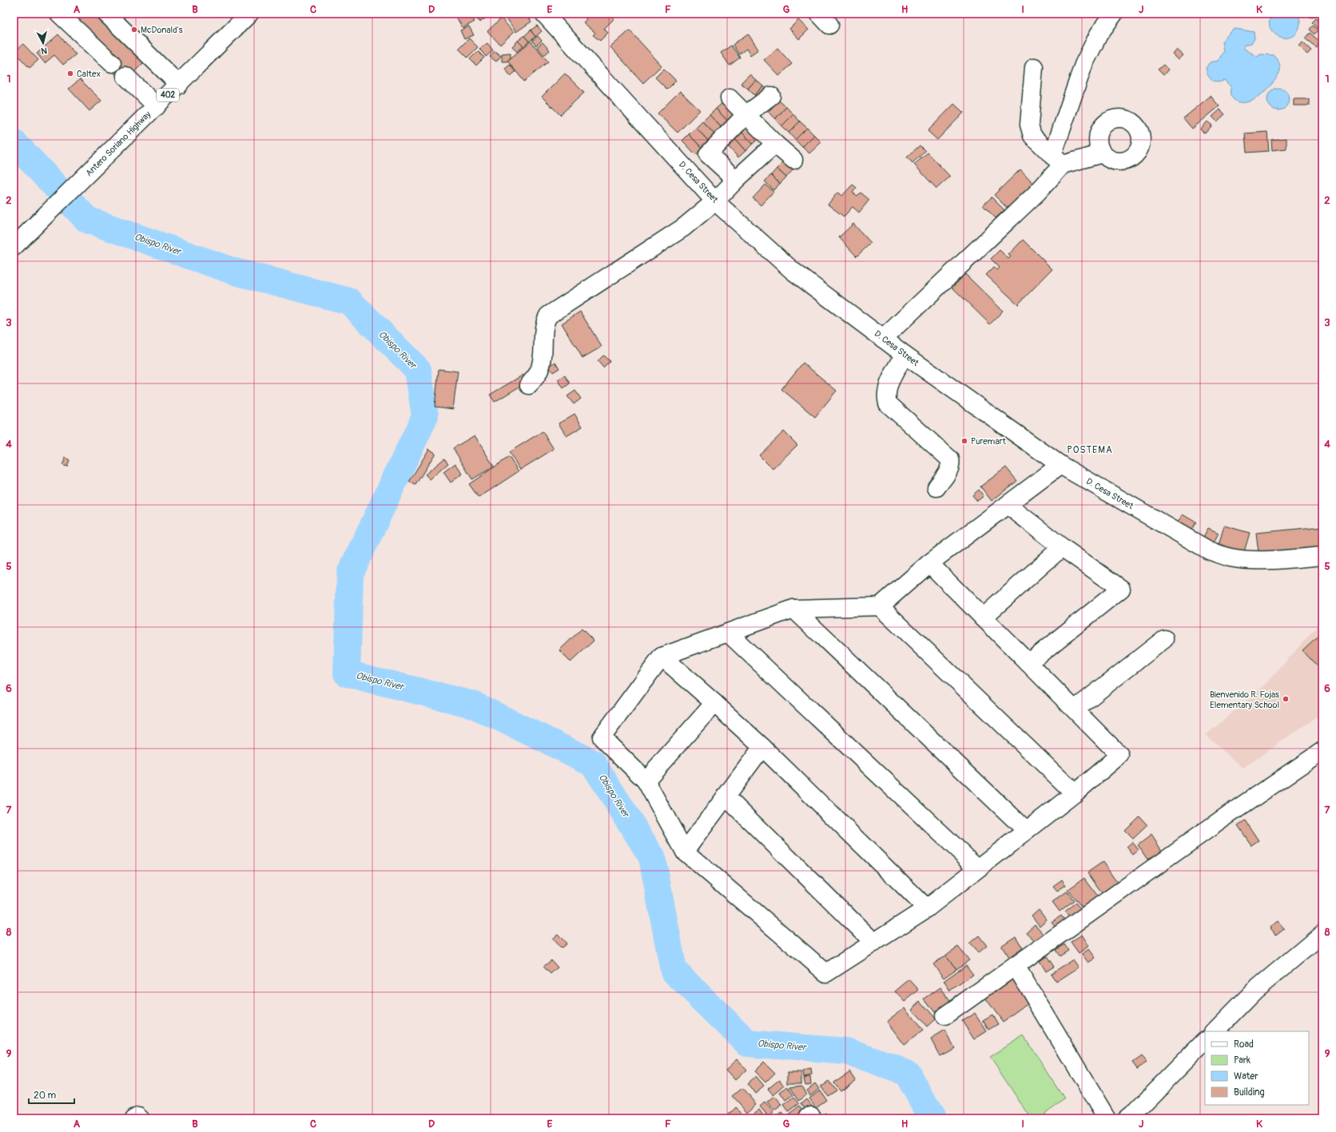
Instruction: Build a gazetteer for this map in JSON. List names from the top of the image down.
{
  "streets": {
    "street": ["402", "Antero Soriano Highway", "D. Cesa Street"]
  },
  "districts": ["POSTEMA"],
  "water": ["Obispo River"],
  "places": [
    "McDonald's",
    "Caltex",
    "Puremart",
    "Bienvenido R. Fojas Elementary School"
  ],
  "legend": [
    "Road",
    "Park",
    "Water",
    "Building"
  ],
  "scale_bar": "20 m",
  "north": "bottom",
  "grid": {
    "columns": [
      "A",
      "B",
      "C",
      "D",
      "E",
      "F",
      "G",
      "H",
      "I",
      "J",
      "K"
    ],
    "rows": [
      "1",
      "2",
      "3",
      "4",
      "5",
      "6",
      "7",
      "8",
      "9"
    ]
  }
}
